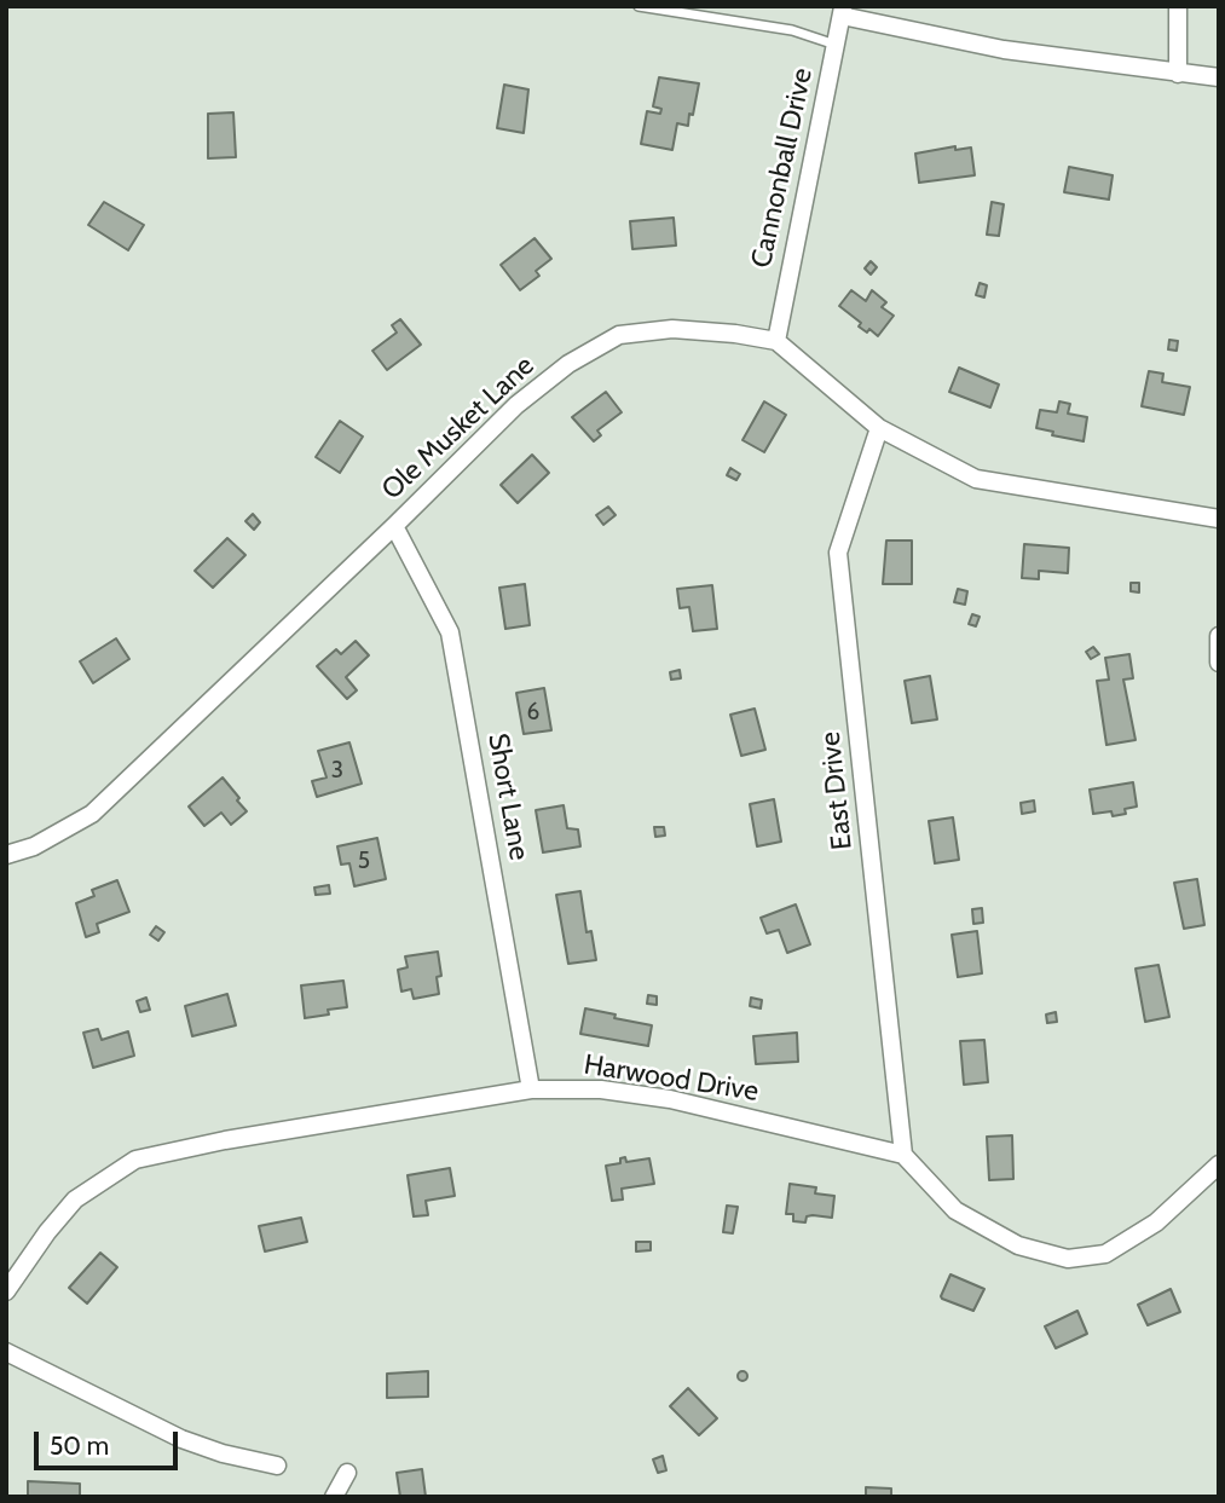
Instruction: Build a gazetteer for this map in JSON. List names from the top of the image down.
{
  "streets": {
    "street": [
      "Cannonball Drive",
      "Ole Musket Lane",
      "East Drive",
      "Short Lane",
      "Harwood Drive"
    ]
  },
  "crossings": [
    ["Cannonball Drive", "Ole Musket Lane"],
    ["Ole Musket Lane", "Short Lane"],
    ["East Drive", "Harwood Drive"],
    ["Short Lane", "Harwood Drive"]
  ],
  "house_numbers": ["6", "3", "5"],
  "scale_bar": "50 m"
}
